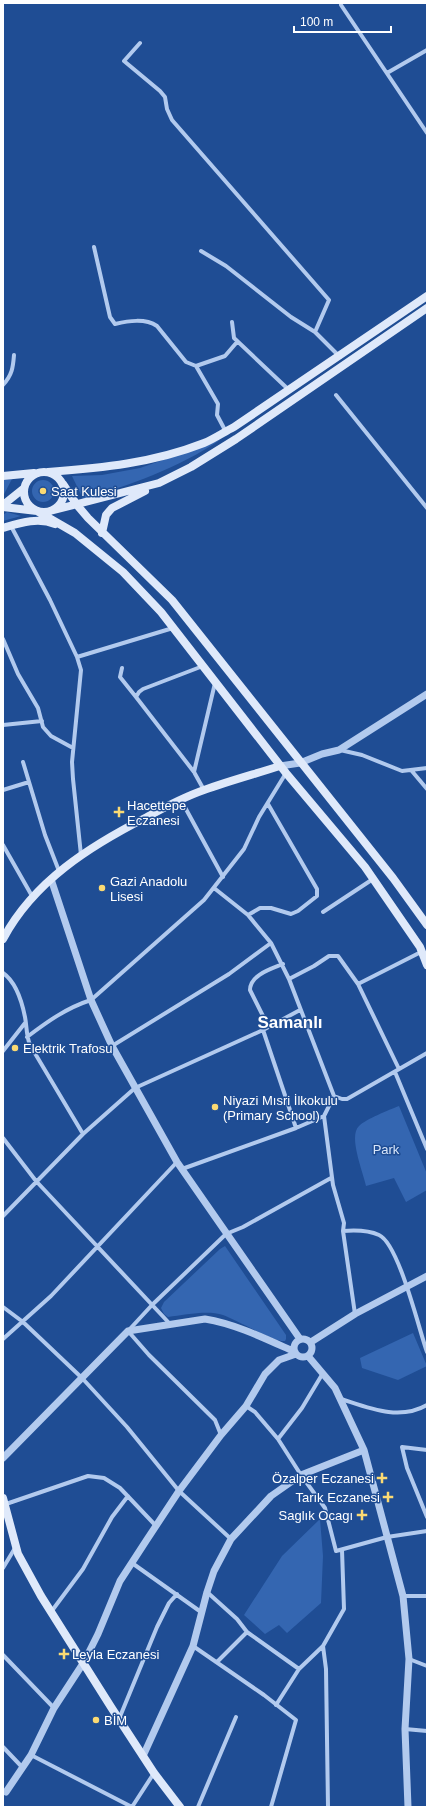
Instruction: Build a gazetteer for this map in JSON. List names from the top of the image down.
{
  "districts": ["Samanlı"],
  "parks": ["Park"],
  "places": {
    "other": [
      "Saat Kulesi",
      "Gazi Anadolu Lisesi",
      "Elektrik Trafosu",
      "Niyazi Mısri İlkokulu (Primary School)",
      "BİM"
    ],
    "health": [
      "Hacettepe Eczanesi",
      "Özalper Eczanesi",
      "Tarık Eczanesi",
      "Saglık Ocagı",
      "Leyla Eczanesi"
    ]
  },
  "scale_bar": "100 m"
}
